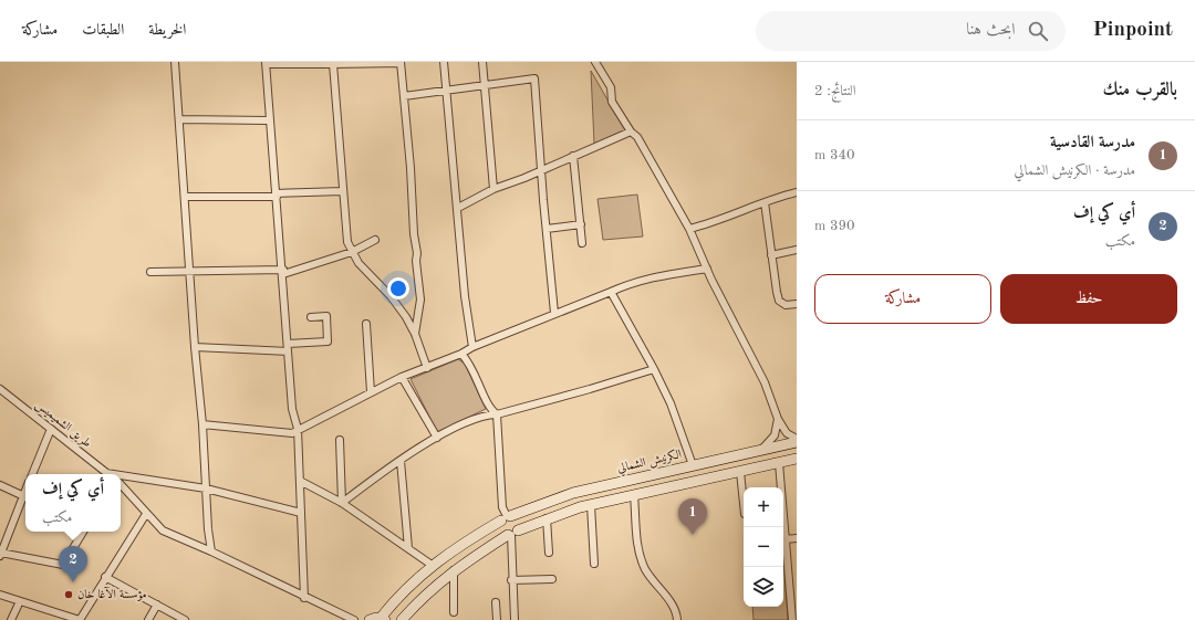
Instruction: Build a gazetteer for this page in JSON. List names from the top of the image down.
{
  "streets": {
    "main road": ["الكرنيش الشمالي"],
    "street": ["طريق الشميميس"]
  },
  "places": ["مؤسسة الآغا خان"],
  "page": {
    "header": "Pinpoint",
    "search": "ابحث هنا",
    "nav": ["الخريطة", "الطبقات", "مشاركة"],
    "heading": ["بالقرب منك", "النتائج: 2"],
    "list": [
      {
        "mark": "1",
        "name": "مدرسة القادسية",
        "note": "مدرسة · الكرنيش الشمالي",
        "value": "340 m"
      },
      {
        "mark": "2",
        "name": "أي كي إف",
        "note": "مكتب",
        "value": "390 m"
      }
    ],
    "buttons": ["حفظ", "مشاركة"],
    "popup": ["أي كي إف", "مكتب"],
    "map_buttons": ["+", "−"],
    "pins": ["1", "2"]
  }
}
